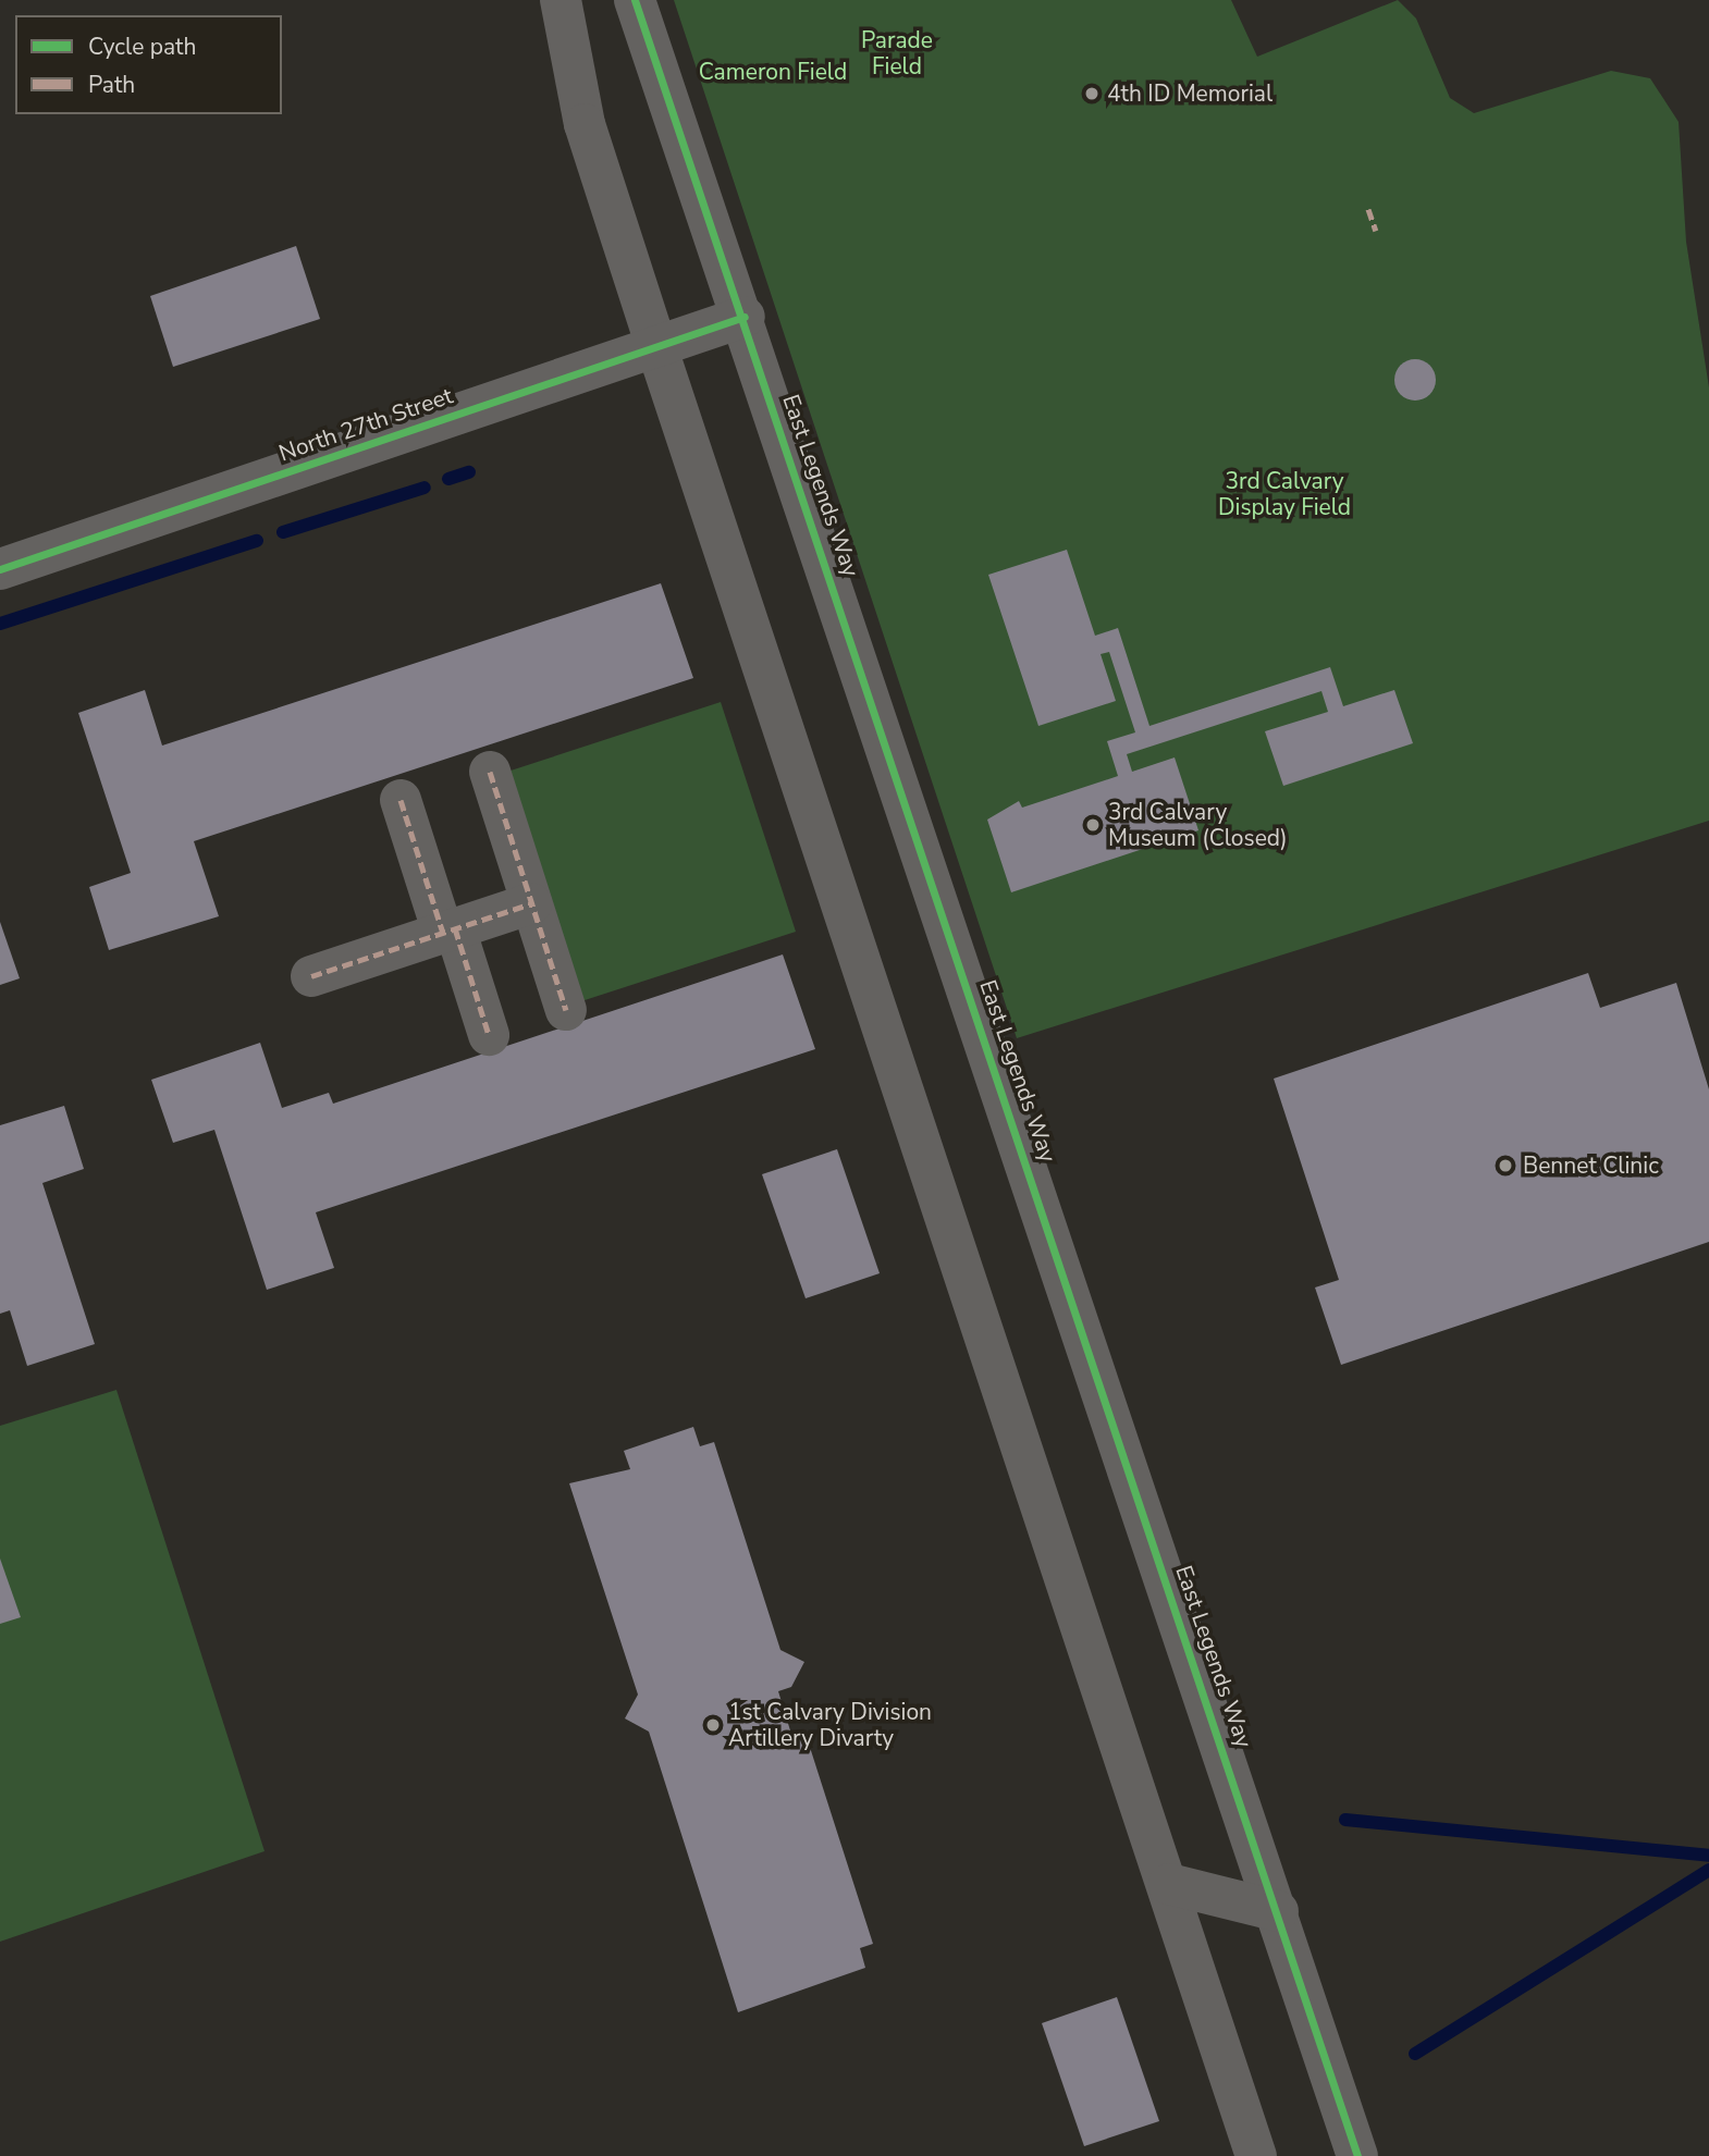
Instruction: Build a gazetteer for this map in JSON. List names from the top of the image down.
{
  "streets": {
    "street": ["North 27th Street", "East Legends Way"]
  },
  "crossings": [
    ["North 27th Street", "East Legends Way"]
  ],
  "parks": ["Parade Field", "Cameron Field", "3rd Calvary Display Field"],
  "places": [
    "4th ID Memorial",
    "3rd Calvary Museum (Closed)",
    "Bennet Clinic",
    "1st Calvary Division Artillery Divarty"
  ],
  "legend": ["Cycle path", "Path"]
}
